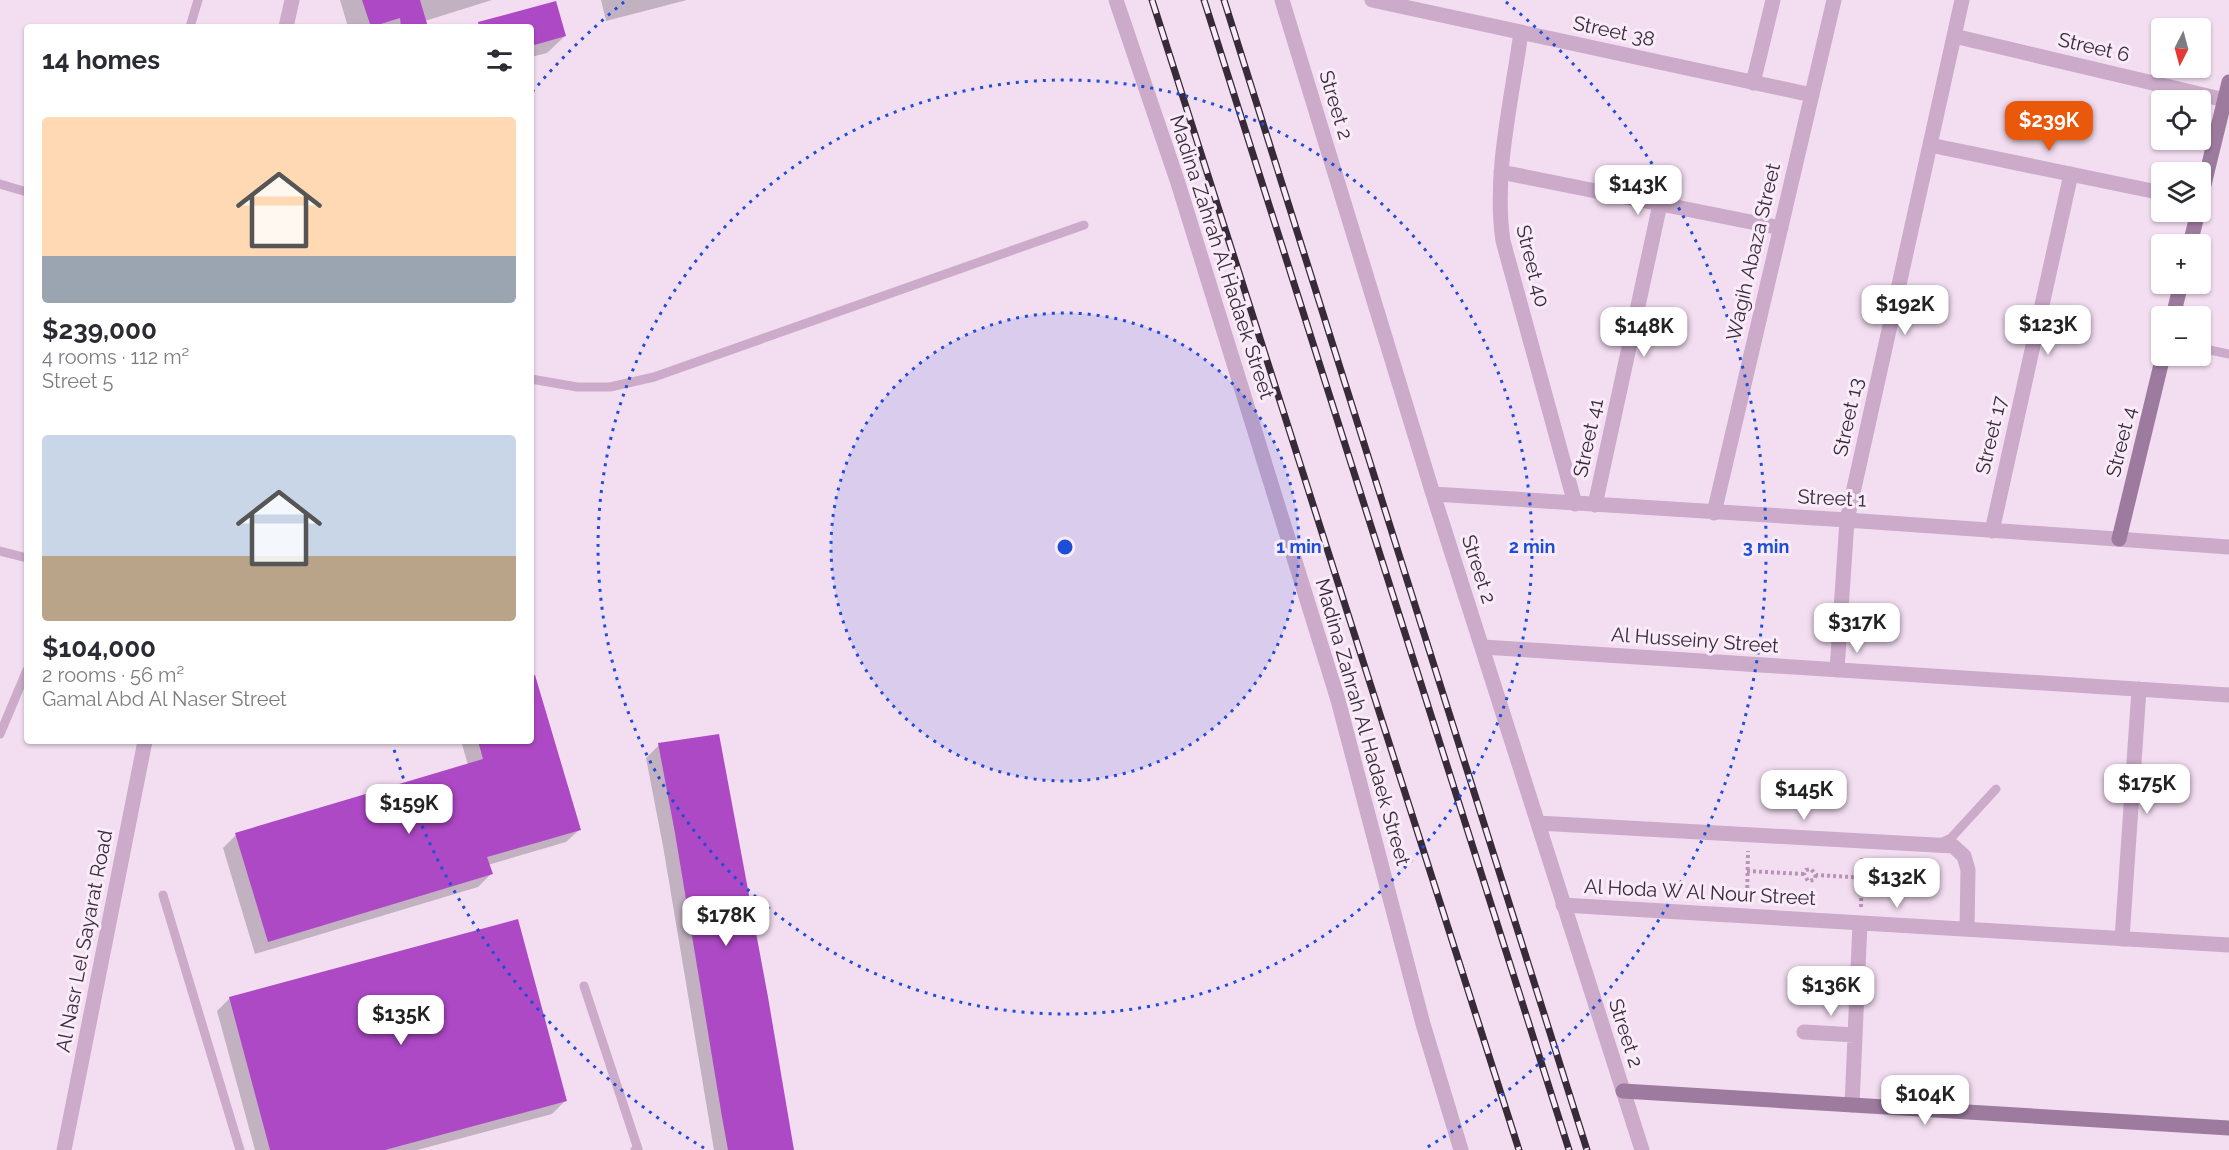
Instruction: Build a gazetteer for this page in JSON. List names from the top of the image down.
{
  "streets": {
    "street": [
      "Street 38",
      "Street 6",
      "Street 2",
      "Wagih Abaza Street",
      "Madina Zahrah Al Hadaek Street",
      "Street 40",
      "Street 13",
      "Street 17",
      "Street 41",
      "Street 4",
      "Street 1",
      "Al Husseiny Street",
      "Al Hoda W Al Nour Street",
      "Al Nasr Lel Sayarat Road"
    ]
  },
  "crossings": [
    ["Street 38", "Wagih Abaza Street"],
    ["Street 38", "Street 40"],
    ["Street 6", "Street 13"],
    ["Street 2", "Street 1"],
    ["Street 2", "Al Husseiny Street"],
    ["Street 2", "Al Hoda W Al Nour Street"],
    ["Wagih Abaza Street", "Street 1"],
    ["Street 40", "Street 1"],
    ["Street 13", "Street 1"],
    ["Street 13", "Al Husseiny Street"],
    ["Street 17", "Street 1"],
    ["Street 41", "Street 1"],
    ["Street 4", "Street 1"]
  ],
  "north": "bottom",
  "page": {
    "map_buttons": ["+", "−"],
    "heading": "14 homes",
    "list": [
      {
        "name": "$239,000",
        "note": "4 rooms · 112 m² · Street 5"
      },
      {
        "name": "$104,000",
        "note": "2 rooms · 56 m² · Gamal Abd Al Naser Street"
      }
    ],
    "price": [
      "$239K",
      "$143K",
      "$192K",
      "$123K",
      "$148K",
      "$317K",
      "$175K",
      "$145K",
      "$159K",
      "$132K",
      "$178K",
      "$136K",
      "$135K",
      "$104K"
    ]
  },
  "rings": ["1 min", "2 min", "3 min"]
}
